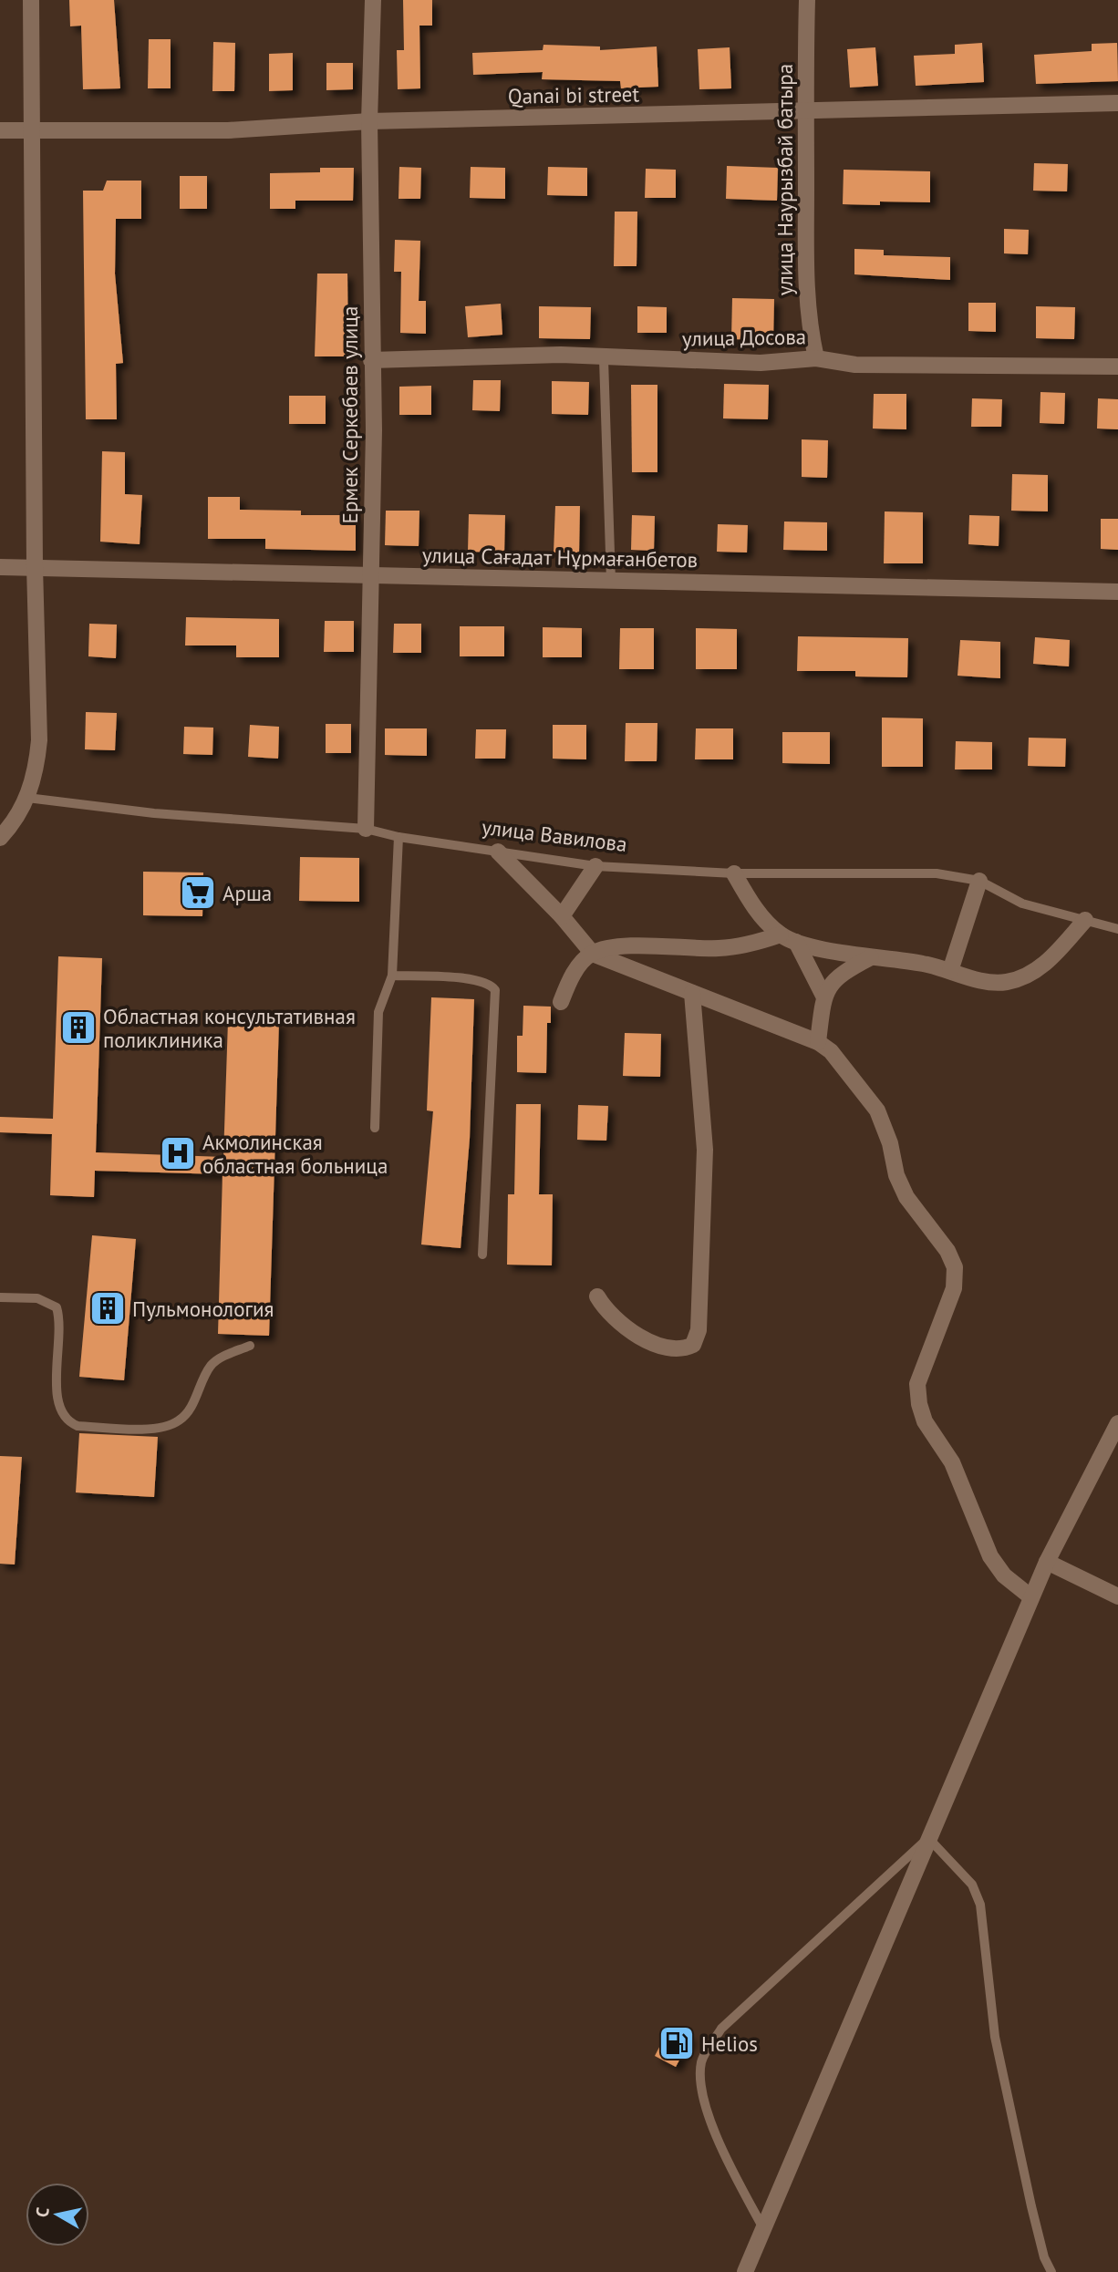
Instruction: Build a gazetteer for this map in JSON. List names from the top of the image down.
{
  "streets": {
    "street": [
      "Qanai bi street",
      "улица Наурызбай батыра",
      "улица Досова",
      "Ермек Серкебаев улица",
      "улица Сағадат Нұрмағанбетов"
    ],
    "lane": ["улица Вавилова"]
  },
  "crossings": [
    ["Qanai bi street", "улица Наурызбай батыра"],
    ["Qanai bi street", "Ермек Серкебаев улица"],
    ["улица Наурызбай батыра", "улица Досова"],
    ["улица Досова", "Ермек Серкебаев улица"],
    ["Ермек Серкебаев улица", "улица Сағадат Нұрмағанбетов"],
    ["Ермек Серкебаев улица", "улица Вавилова"]
  ],
  "places": {
    "supermarket": ["Арша"],
    "building": ["Областная консультативная поликлиника", "Пульмонология"],
    "hospital": ["Акмолинская областная больница"],
    "fuel station": ["Helios"]
  },
  "north": "left"
}
